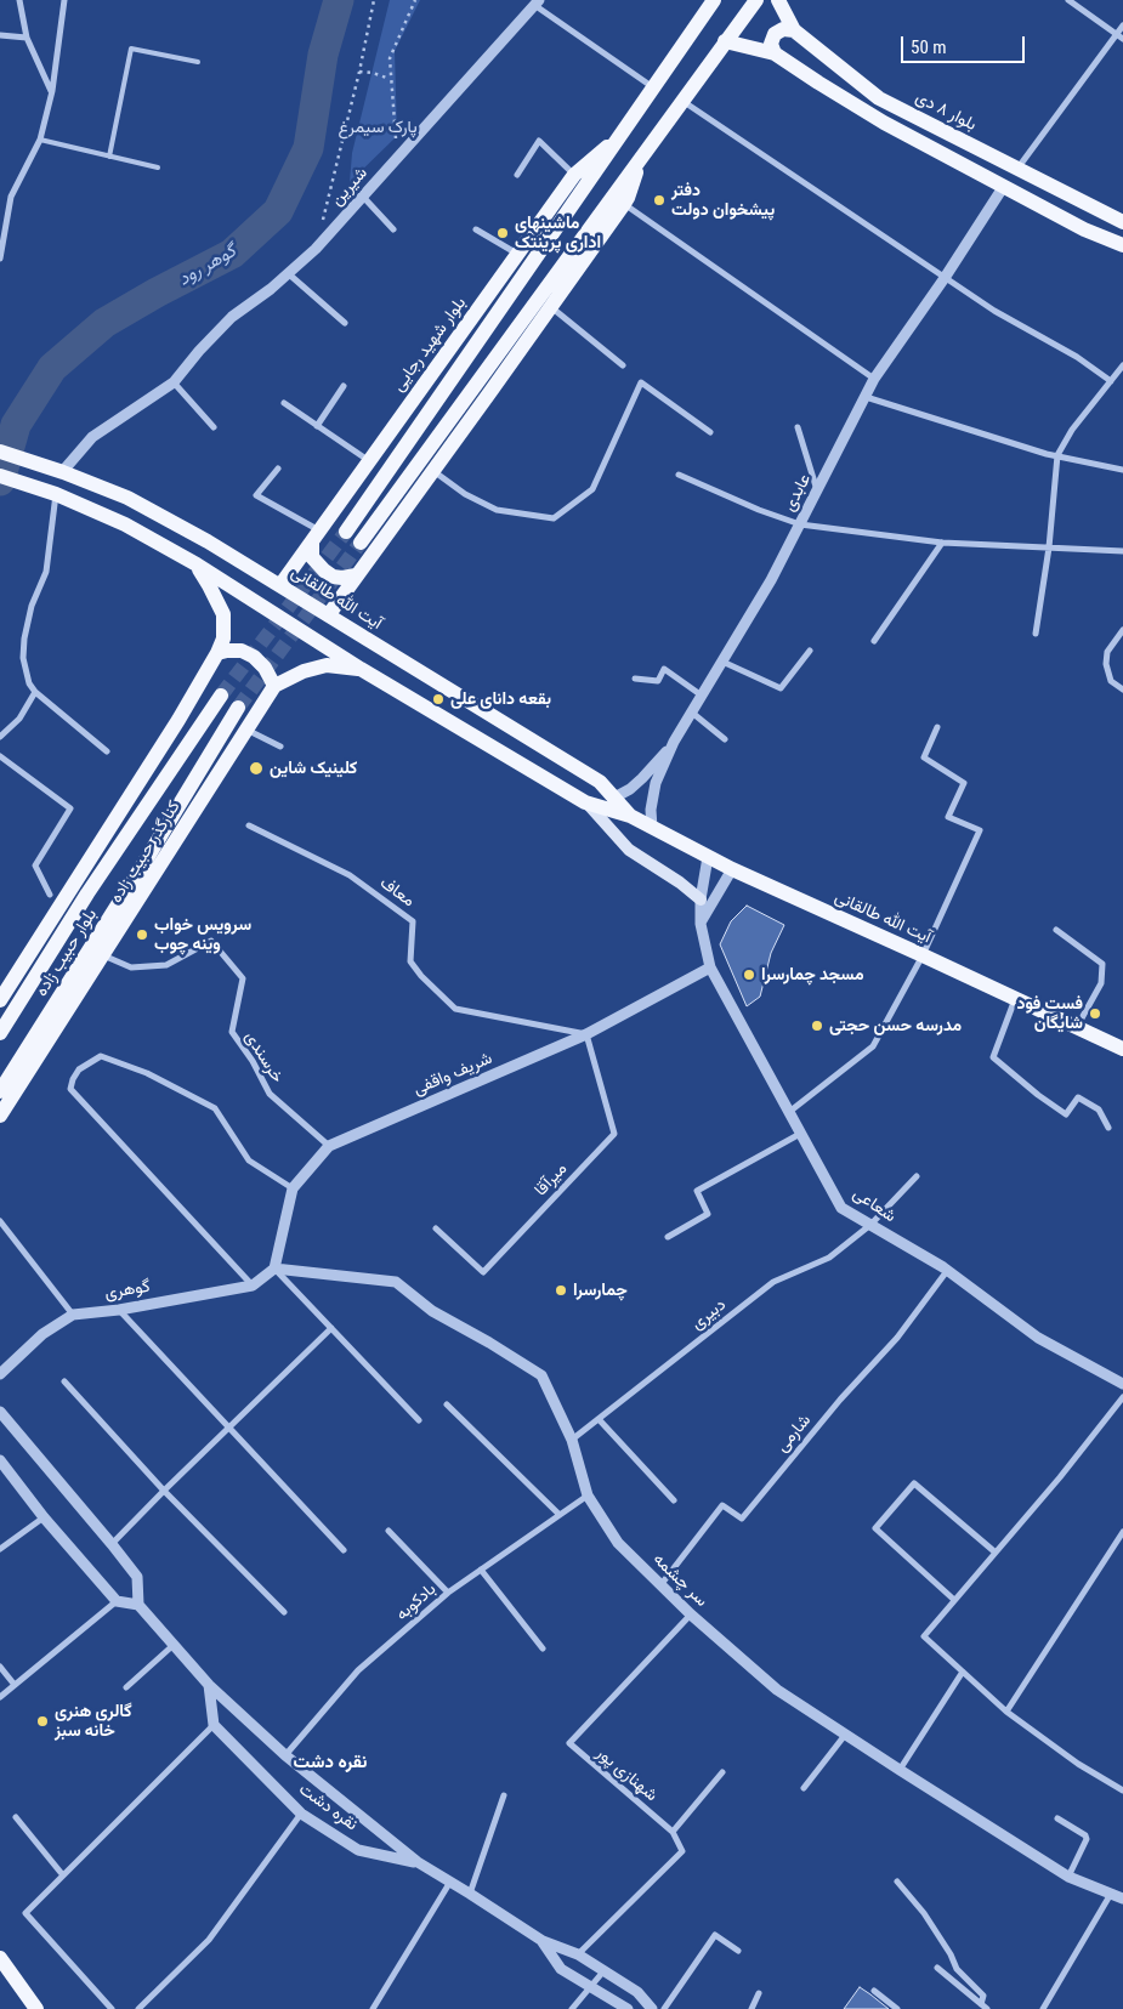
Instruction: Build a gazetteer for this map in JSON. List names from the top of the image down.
{
  "streets": {
    "main road": [
      "بلوار ۸ دی",
      "بلوار شهید رجایی",
      "آیت الله طالقانی",
      "کنارگذر حبیب زاده",
      "بلوار حبیب زاده"
    ],
    "street": [
      "شیرین",
      "عابدی",
      "معاف",
      "خرسندی",
      "شریف واقفی",
      "میرآقا",
      "شعاعی",
      "گوهری",
      "دبیری",
      "شارمی",
      "سر چشمه",
      "بادکوبه",
      "شهنازی پور",
      "نقره دشت"
    ]
  },
  "crossings": [
    ["شیرین", "آیت الله طالقانی"],
    ["بلوار شهید رجایی", "آیت الله طالقانی"],
    ["عابدی", "آیت الله طالقانی"],
    ["آیت الله طالقانی", "کنارگذر حبیب زاده"],
    ["آیت الله طالقانی", "شعاعی"],
    ["کنارگذر حبیب زاده", "خرسندی"],
    ["معاف", "شریف واقفی"],
    ["معاف", "میرآقا"],
    ["خرسندی", "شریف واقفی"],
    ["شریف واقفی", "میرآقا"],
    ["شریف واقفی", "شعاعی"],
    ["شریف واقفی", "گوهری"],
    ["شریف واقفی", "سر چشمه"],
    ["شعاعی", "دبیری"],
    ["شعاعی", "شارمی"],
    ["گوهری", "سر چشمه"],
    ["دبیری", "سر چشمه"],
    ["شارمی", "سر چشمه"],
    ["سر چشمه", "بادکوبه"],
    ["سر چشمه", "شهنازی پور"],
    ["بادکوبه", "نقره دشت"]
  ],
  "districts": ["نقره دشت"],
  "water": ["گوهر رود"],
  "parks": ["پارک سیمرغ"],
  "places": [
    "دفتر پیشخوان دولت",
    "ماشینهای اداری پرینتک",
    "بقعه دانای علی",
    "کلینیک شاین",
    "سرویس خواب وینه چوب",
    "مسجد چمارسرا",
    "فست فود شایگان",
    "مدرسه حسن حجتی",
    "چمارسرا",
    "گالری هنری خانه سبز"
  ],
  "scale_bar": "50 m"
}
